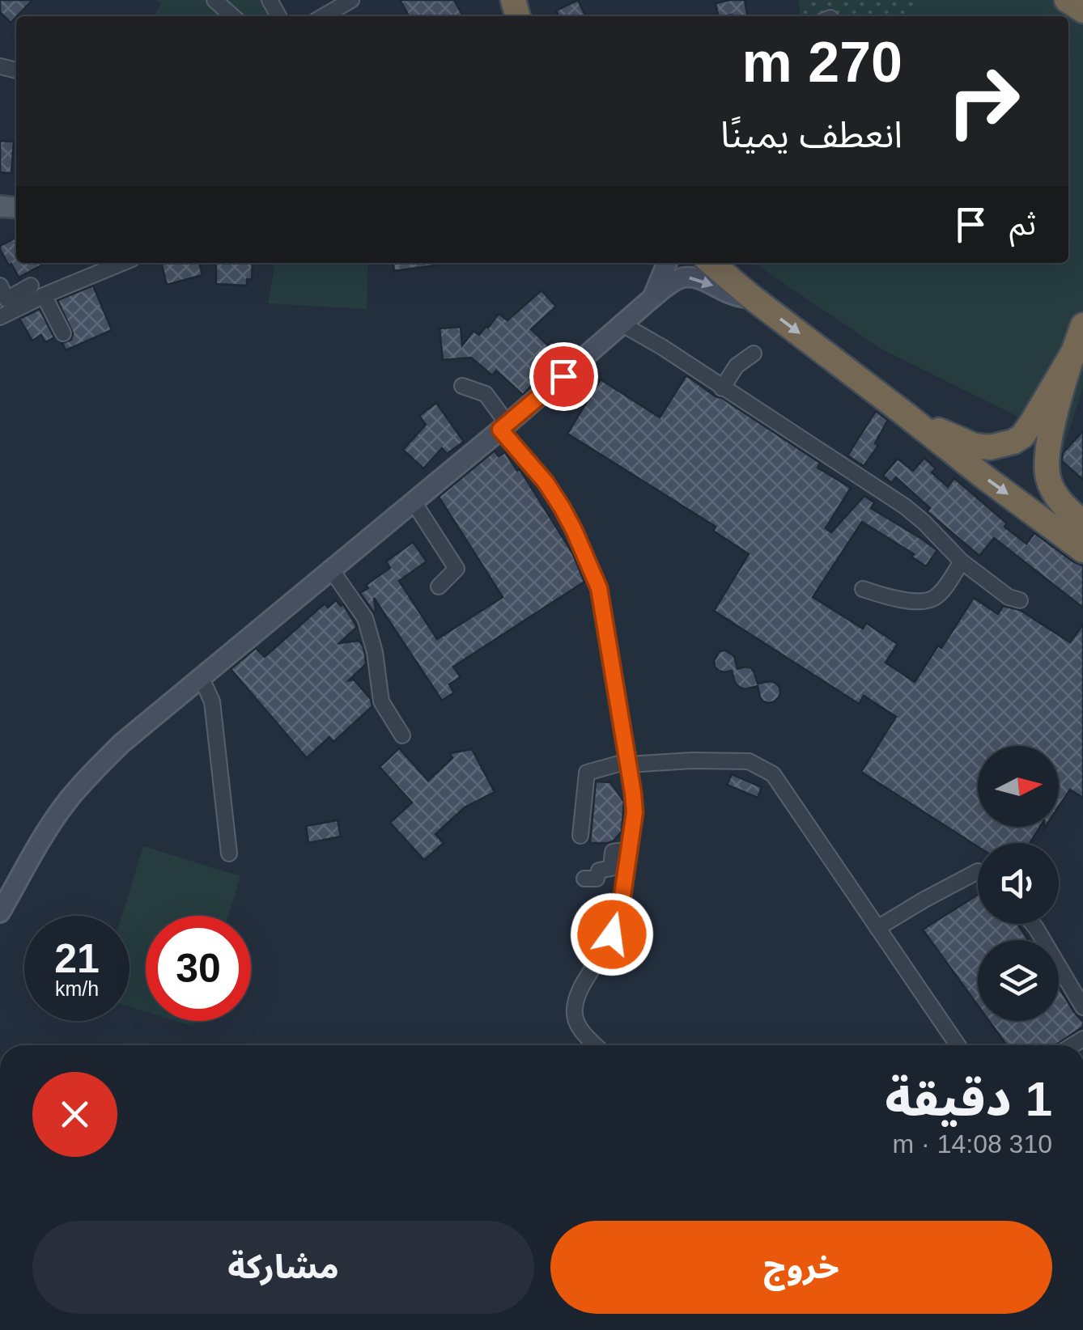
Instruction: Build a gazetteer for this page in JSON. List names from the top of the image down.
{
  "north": "right",
  "page": {
    "turn": ["270 m", "انعطف يمينًا"],
    "then": "ثم",
    "speed": "21 km/h",
    "limit": "30",
    "heading": ["1 دقيقة", "310 m · 14:08"],
    "buttons": ["خروج", "مشاركة"]
  }
}
